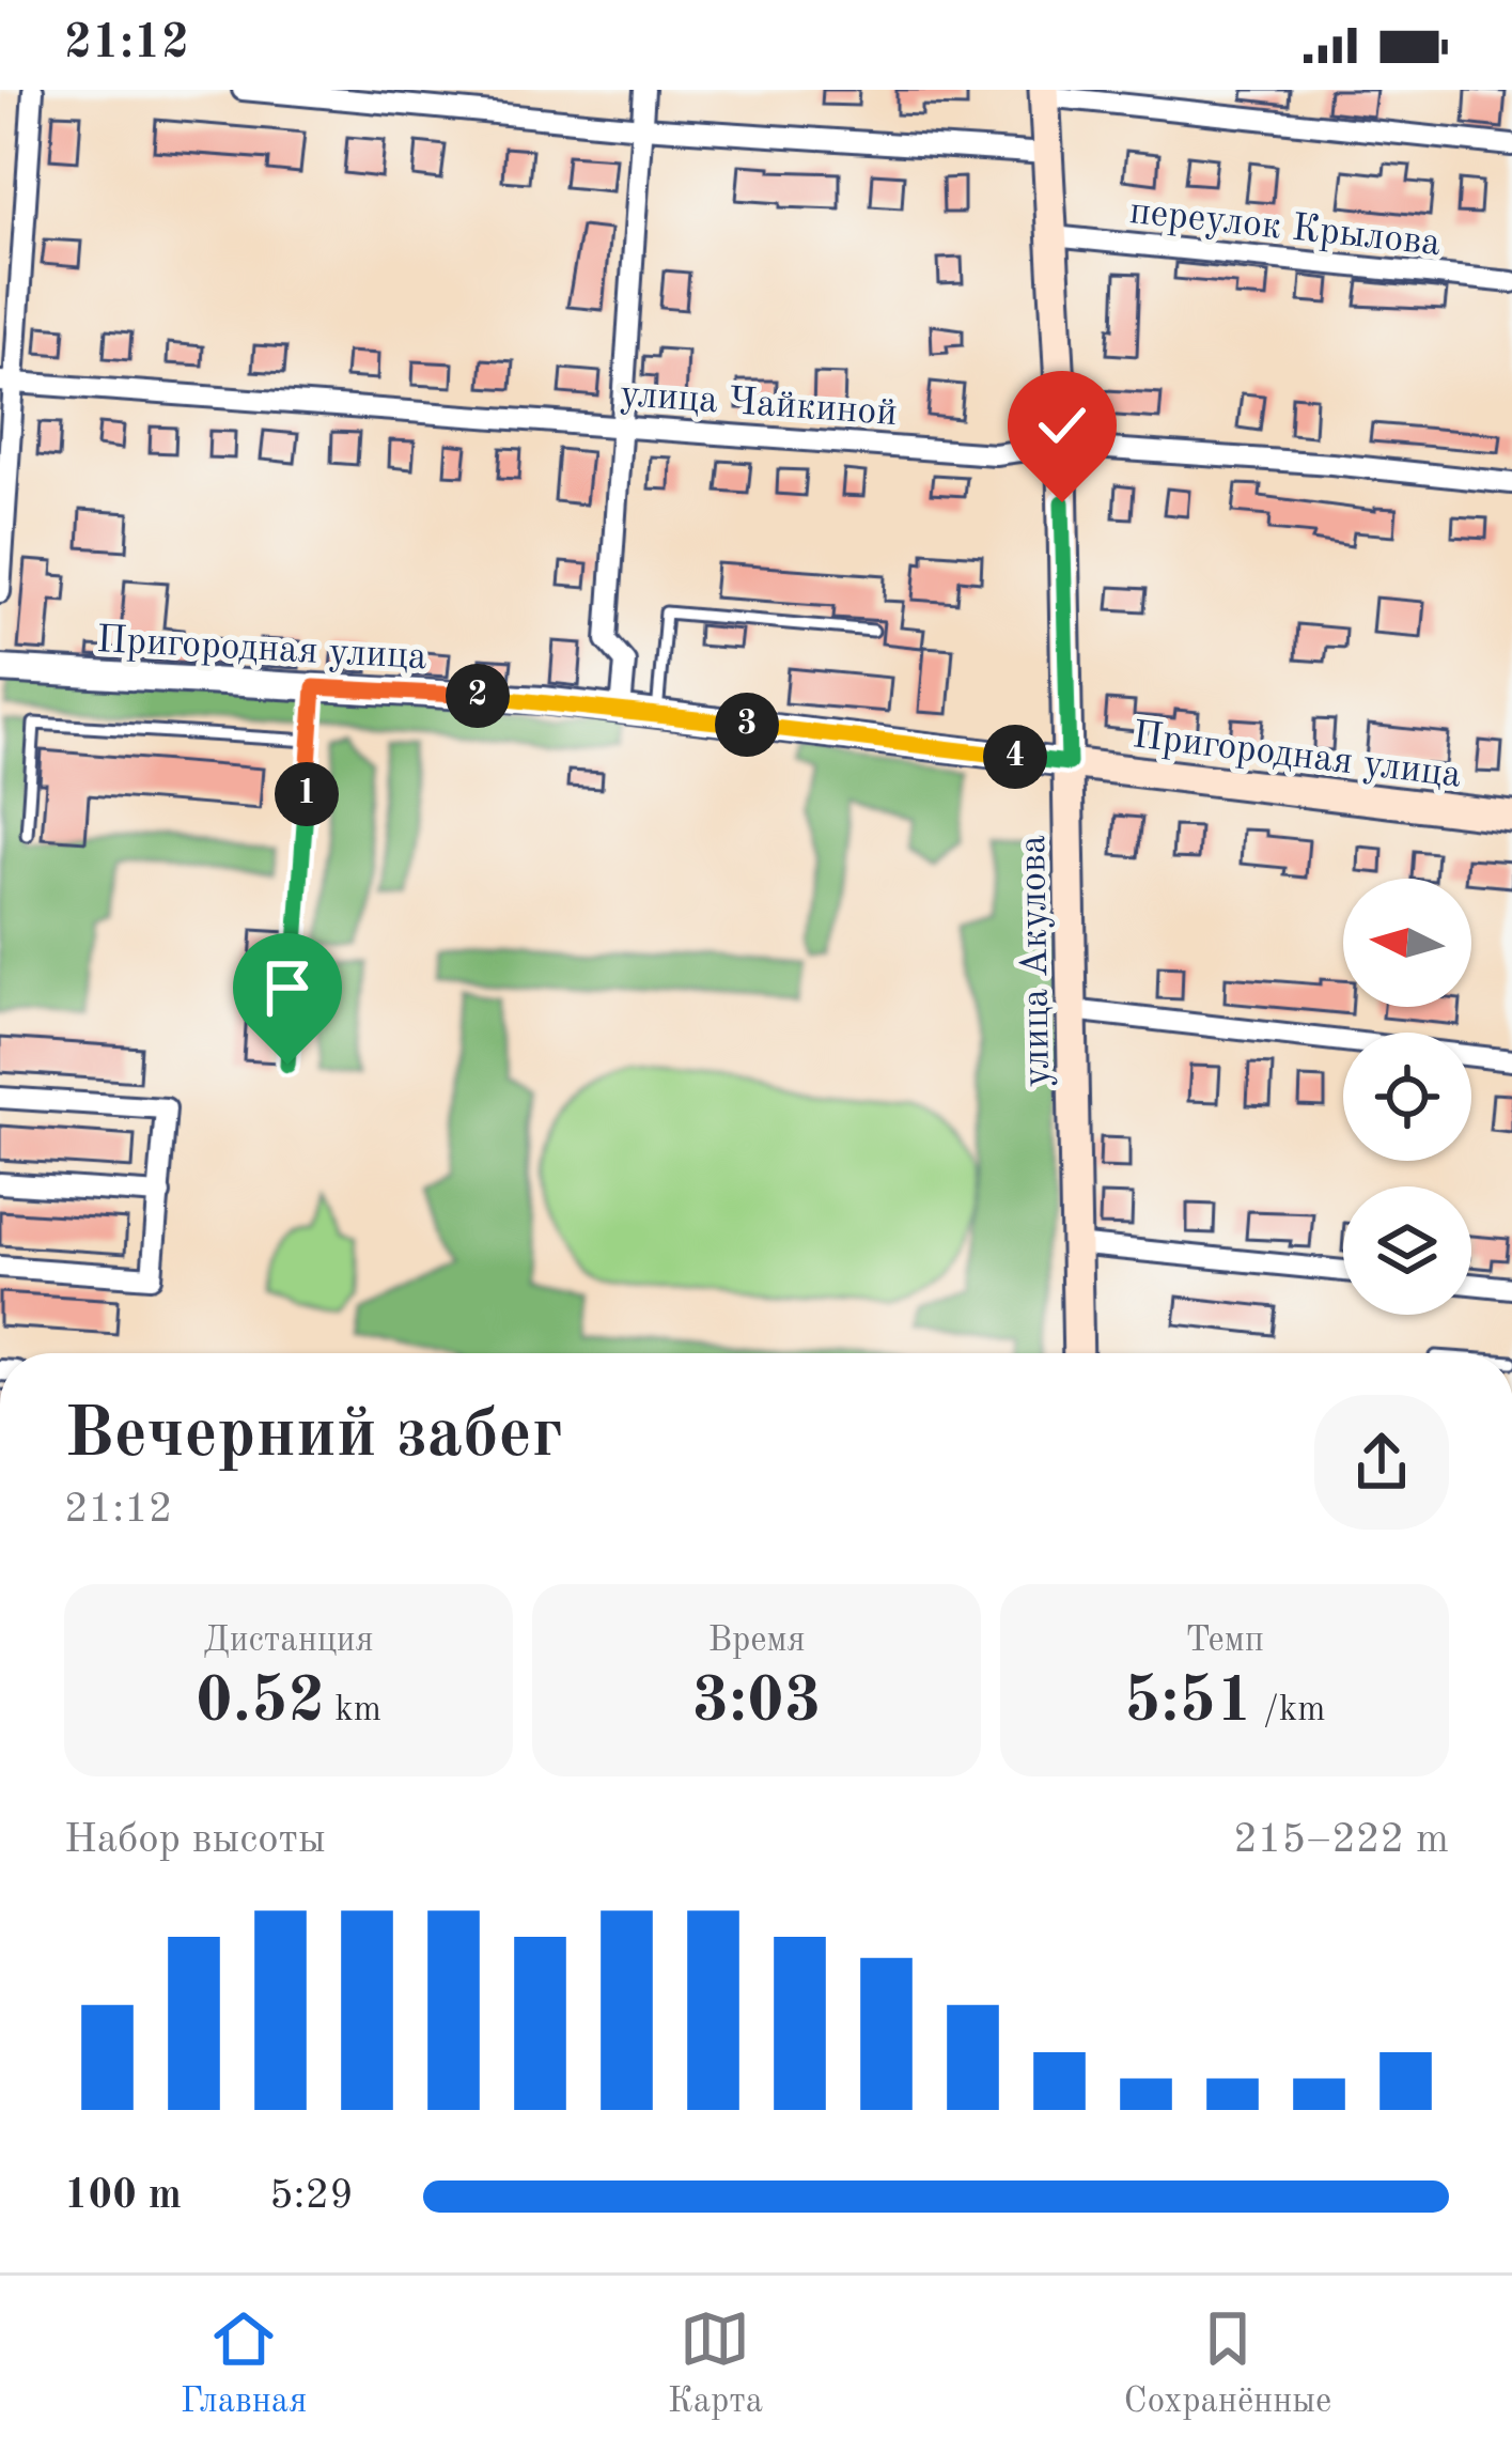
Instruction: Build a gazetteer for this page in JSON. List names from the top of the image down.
{
  "streets": {
    "main road": ["Пригородная улица", "улица Акулова"],
    "street": ["переулок Крылова", "улица Чайкиной"]
  },
  "crossings": [
    ["переулок Крылова", "улица Акулова"],
    ["улица Чайкиной", "улица Акулова"],
    ["Пригородная улица", "улица Акулова"]
  ],
  "north": "left",
  "page": {
    "status": "21:12",
    "pins": [
      "2",
      "3",
      "4",
      "1"
    ],
    "heading": ["Вечерний забег", "21:12"],
    "stats": [
      ["Дистанция", "0.52 km"],
      ["Время", "3:03"],
      ["Темп", "5:51 /km"]
    ],
    "chart": ["Набор высоты", "215–222 m"],
    "list": [
      {
        "name": "100 m",
        "note": "5:29"
      }
    ],
    "tabs": ["Главная", "Карта", "Сохранённые"]
  }
}
